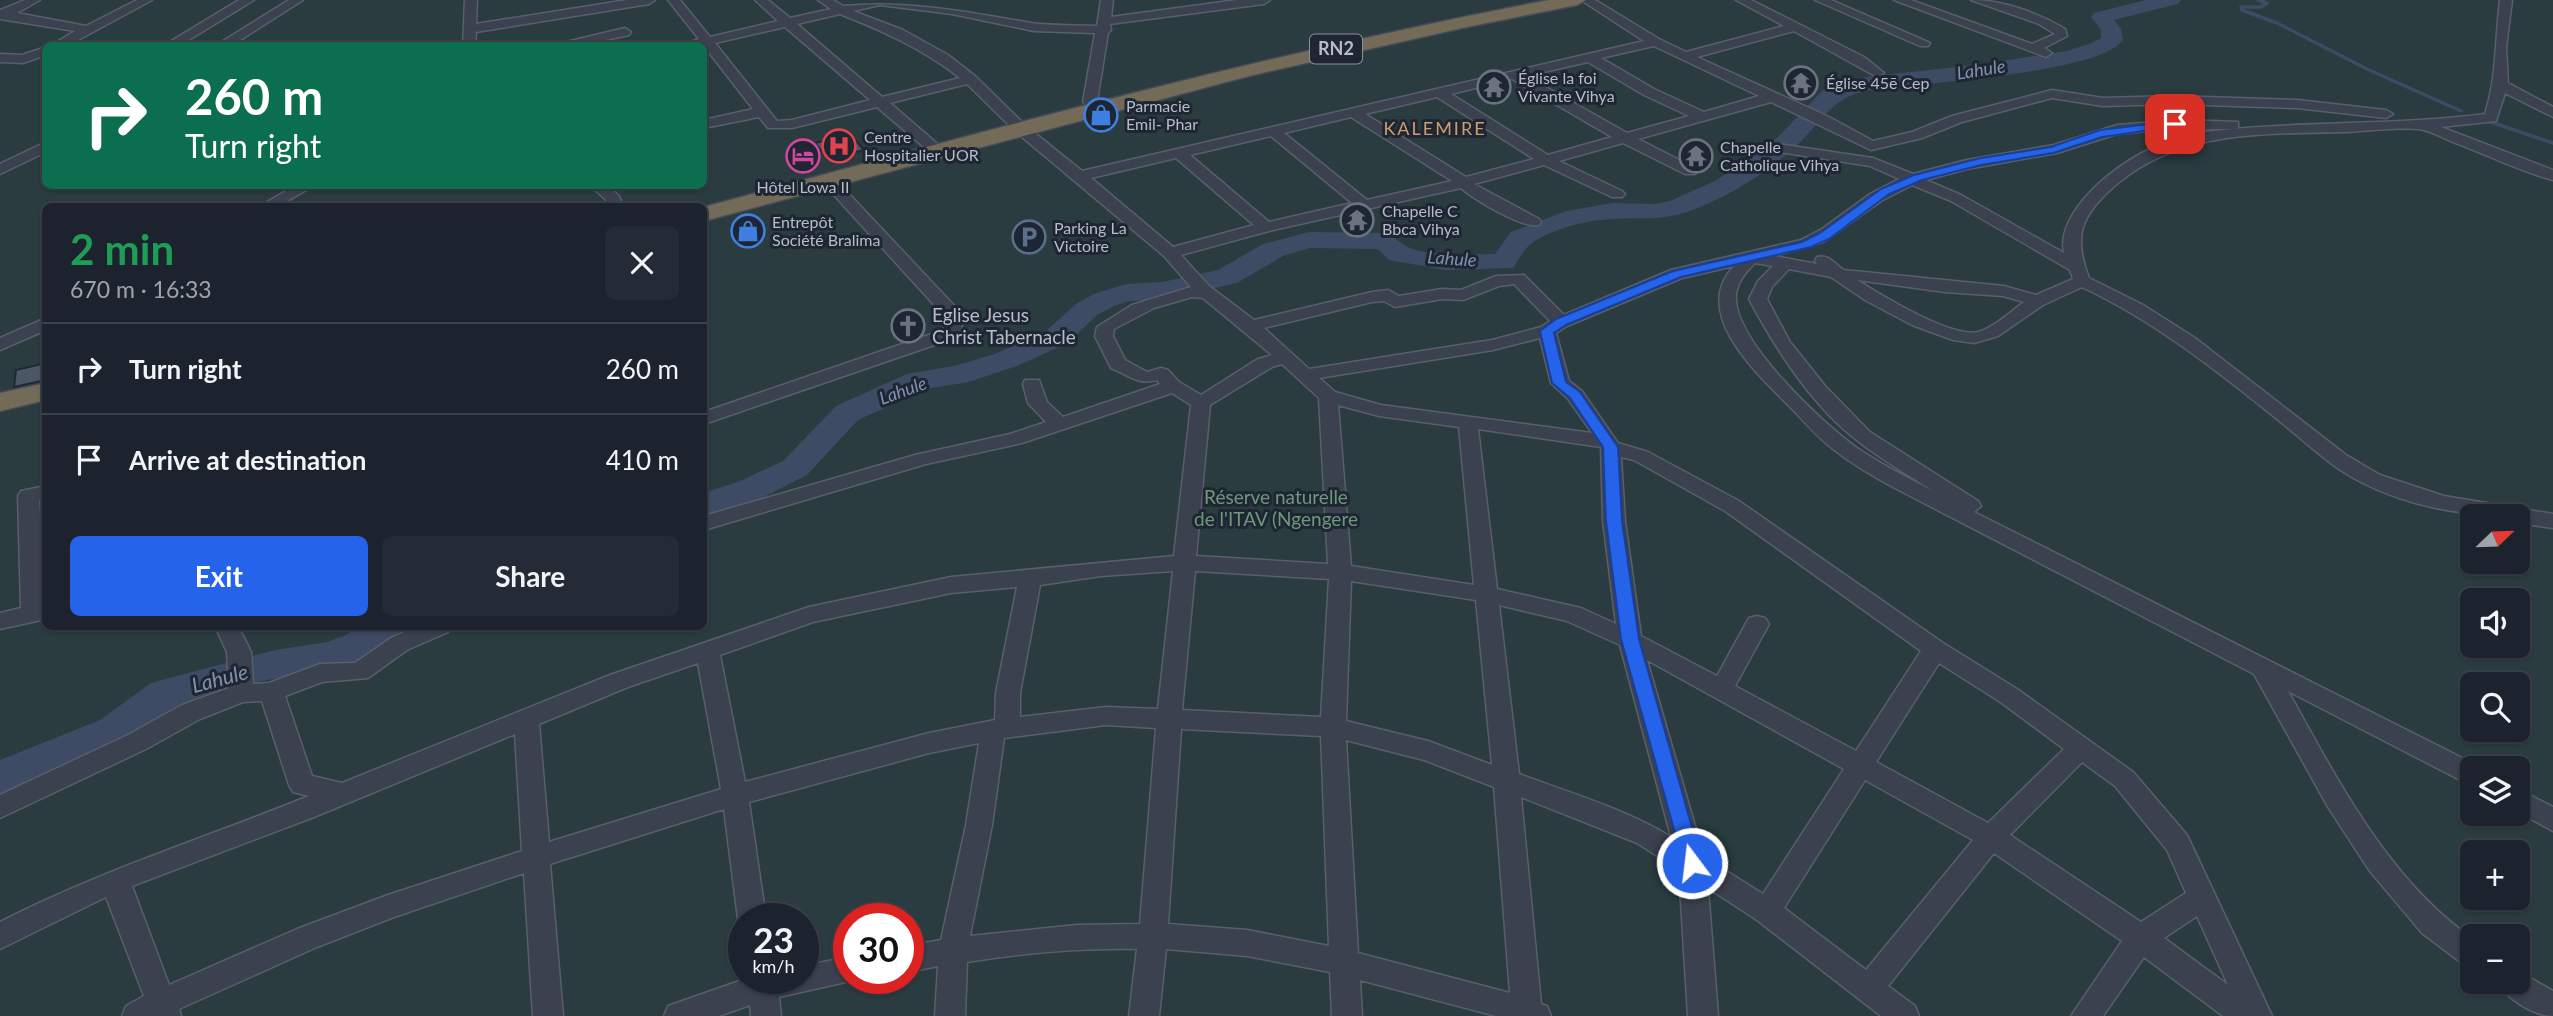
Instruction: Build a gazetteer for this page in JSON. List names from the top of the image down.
{
  "streets": {
    "highway": ["RN2"]
  },
  "districts": ["KALEMIRE"],
  "water": ["Lahule"],
  "parks": ["Réserve naturelle de l'ITAV (Ngengere"],
  "places": {
    "temple": [
      "Église 45ē Cep",
      "Église la foi Vivante Vihya",
      "Chapelle Catholique Vihya",
      "Chapelle C Bbca Vihya"
    ],
    "shop": ["Parmacie Emil- Phar", "Entrepôt Société Bralima"],
    "hospital": ["Centre Hospitalier UOR"],
    "hotel": ["Hôtel Lowa II"],
    "parking": ["Parking La Victoire"],
    "church": ["Eglise Jesus Christ Tabernacle"]
  },
  "north": "top right",
  "page": {
    "turn": ["260 m", "Turn right"],
    "heading": ["2 min", "670 m · 16:33"],
    "list": [
      {
        "name": "Turn right",
        "value": "260 m"
      },
      {
        "name": "Arrive at destination",
        "value": "410 m"
      }
    ],
    "map_buttons": ["+", "−"],
    "buttons": ["Exit", "Share"],
    "speed": "23 km/h",
    "limit": "30"
  }
}
